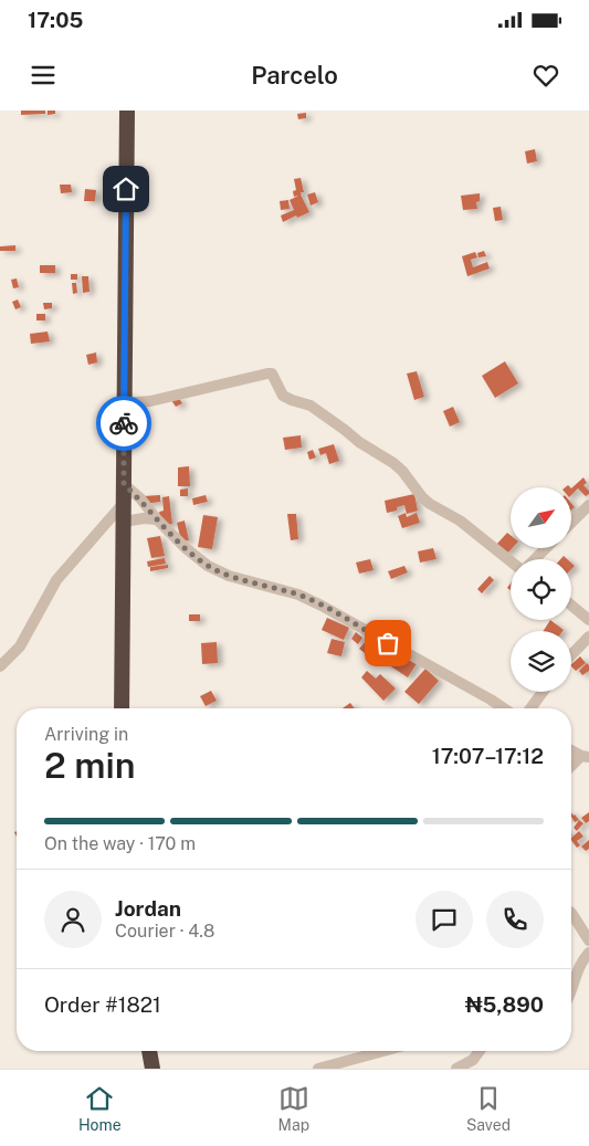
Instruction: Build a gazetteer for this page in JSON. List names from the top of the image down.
{
  "north": "top right",
  "page": {
    "status": "17:05",
    "header": "Parcelo",
    "heading": ["2 min", "Arriving in", "17:07–17:12"],
    "panel": [
      "Jordan",
      "Courier · 4.8",
      "Order #1821",
      "₦5,890"
    ],
    "bar": "On the way · 170 m",
    "tabs": ["Home", "Map", "Saved"]
  }
}
